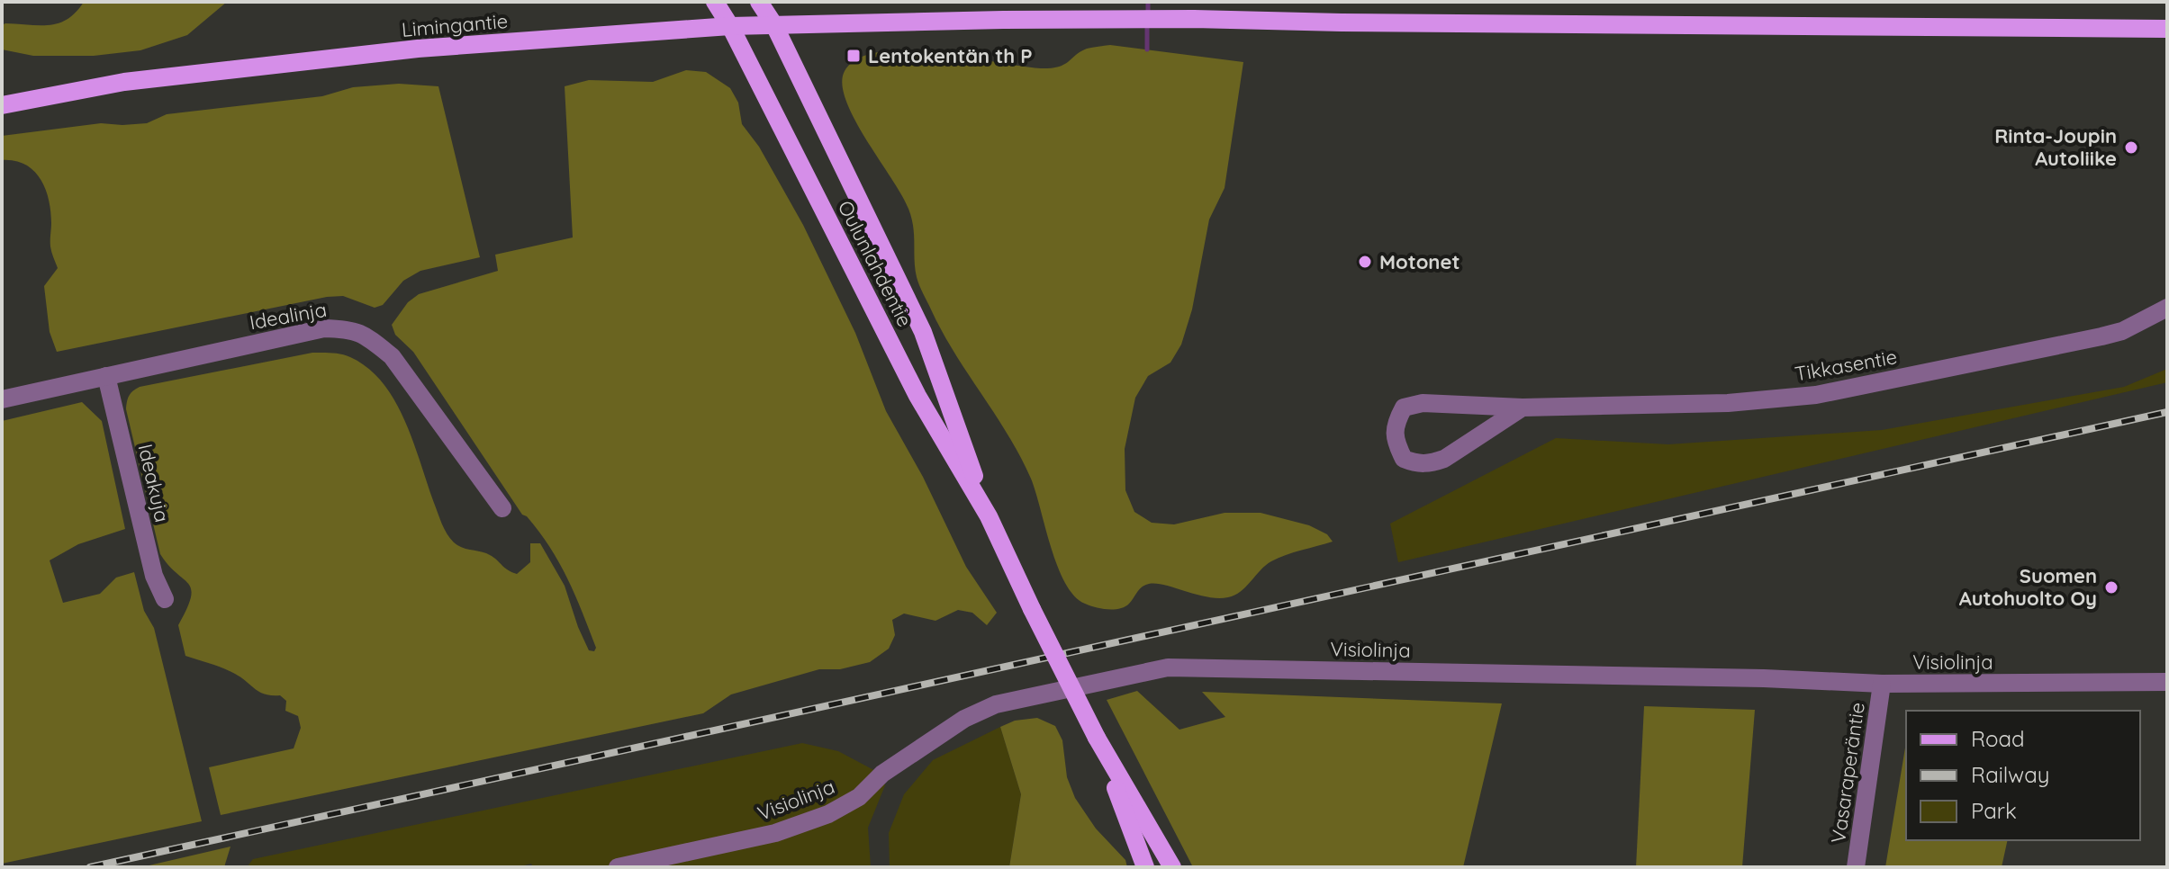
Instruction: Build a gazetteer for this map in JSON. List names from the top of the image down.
{
  "streets": {
    "main road": ["Limingantie", "Oulunlahdentie"],
    "street": [
      "Idealinja",
      "Tikkasentie",
      "Ideakuja",
      "Visiolinja",
      "Vasaraperäntie"
    ]
  },
  "crossings": [
    ["Limingantie", "Oulunlahdentie"],
    ["Idealinja", "Ideakuja"],
    ["Visiolinja", "Vasaraperäntie"]
  ],
  "places": {
    "transit": ["Lentokentän th P"],
    "other": ["Rinta-Joupin Autoliike", "Motonet", "Suomen Autohuolto Oy"]
  },
  "legend": ["Road", "Railway", "Park"]
}
